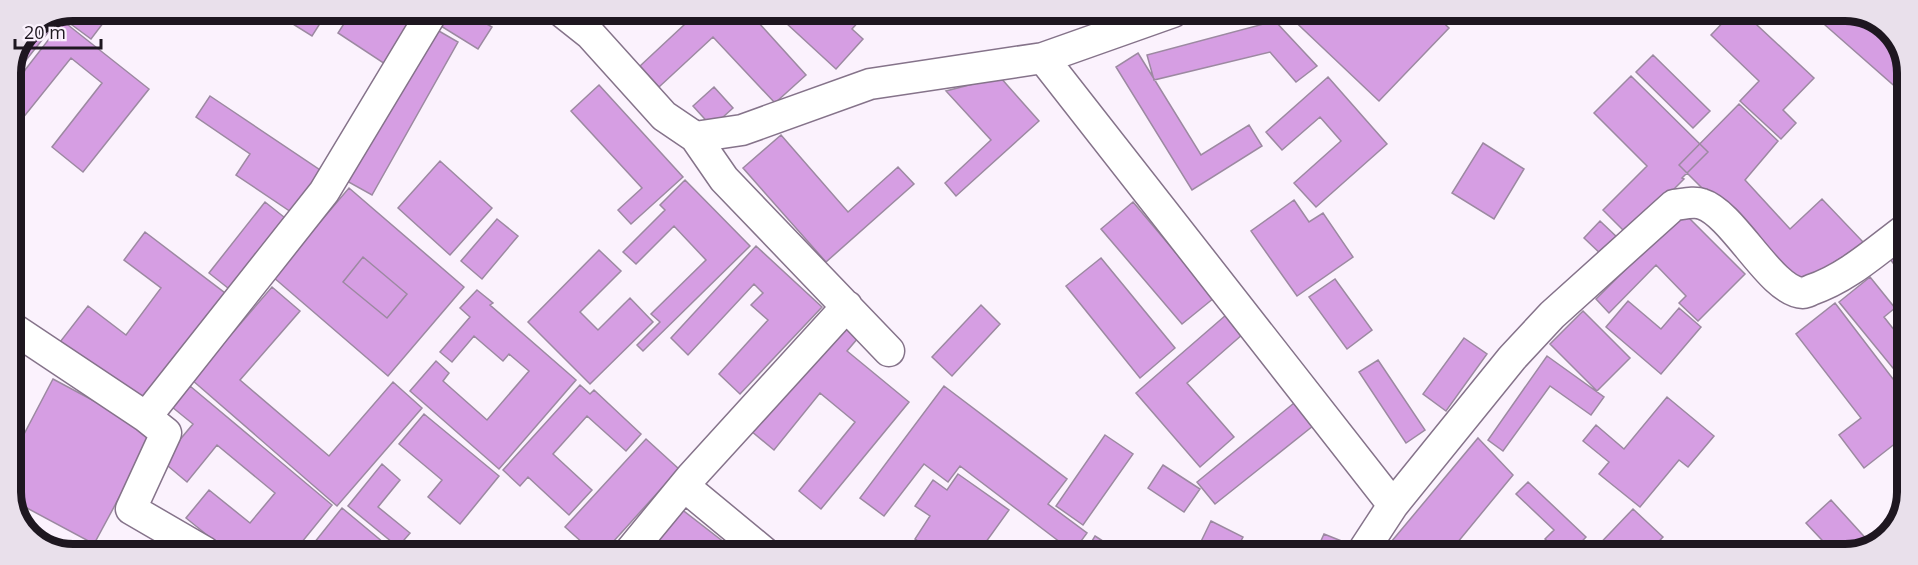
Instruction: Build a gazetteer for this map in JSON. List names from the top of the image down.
{
  "scale_bar": "20 m"
}
